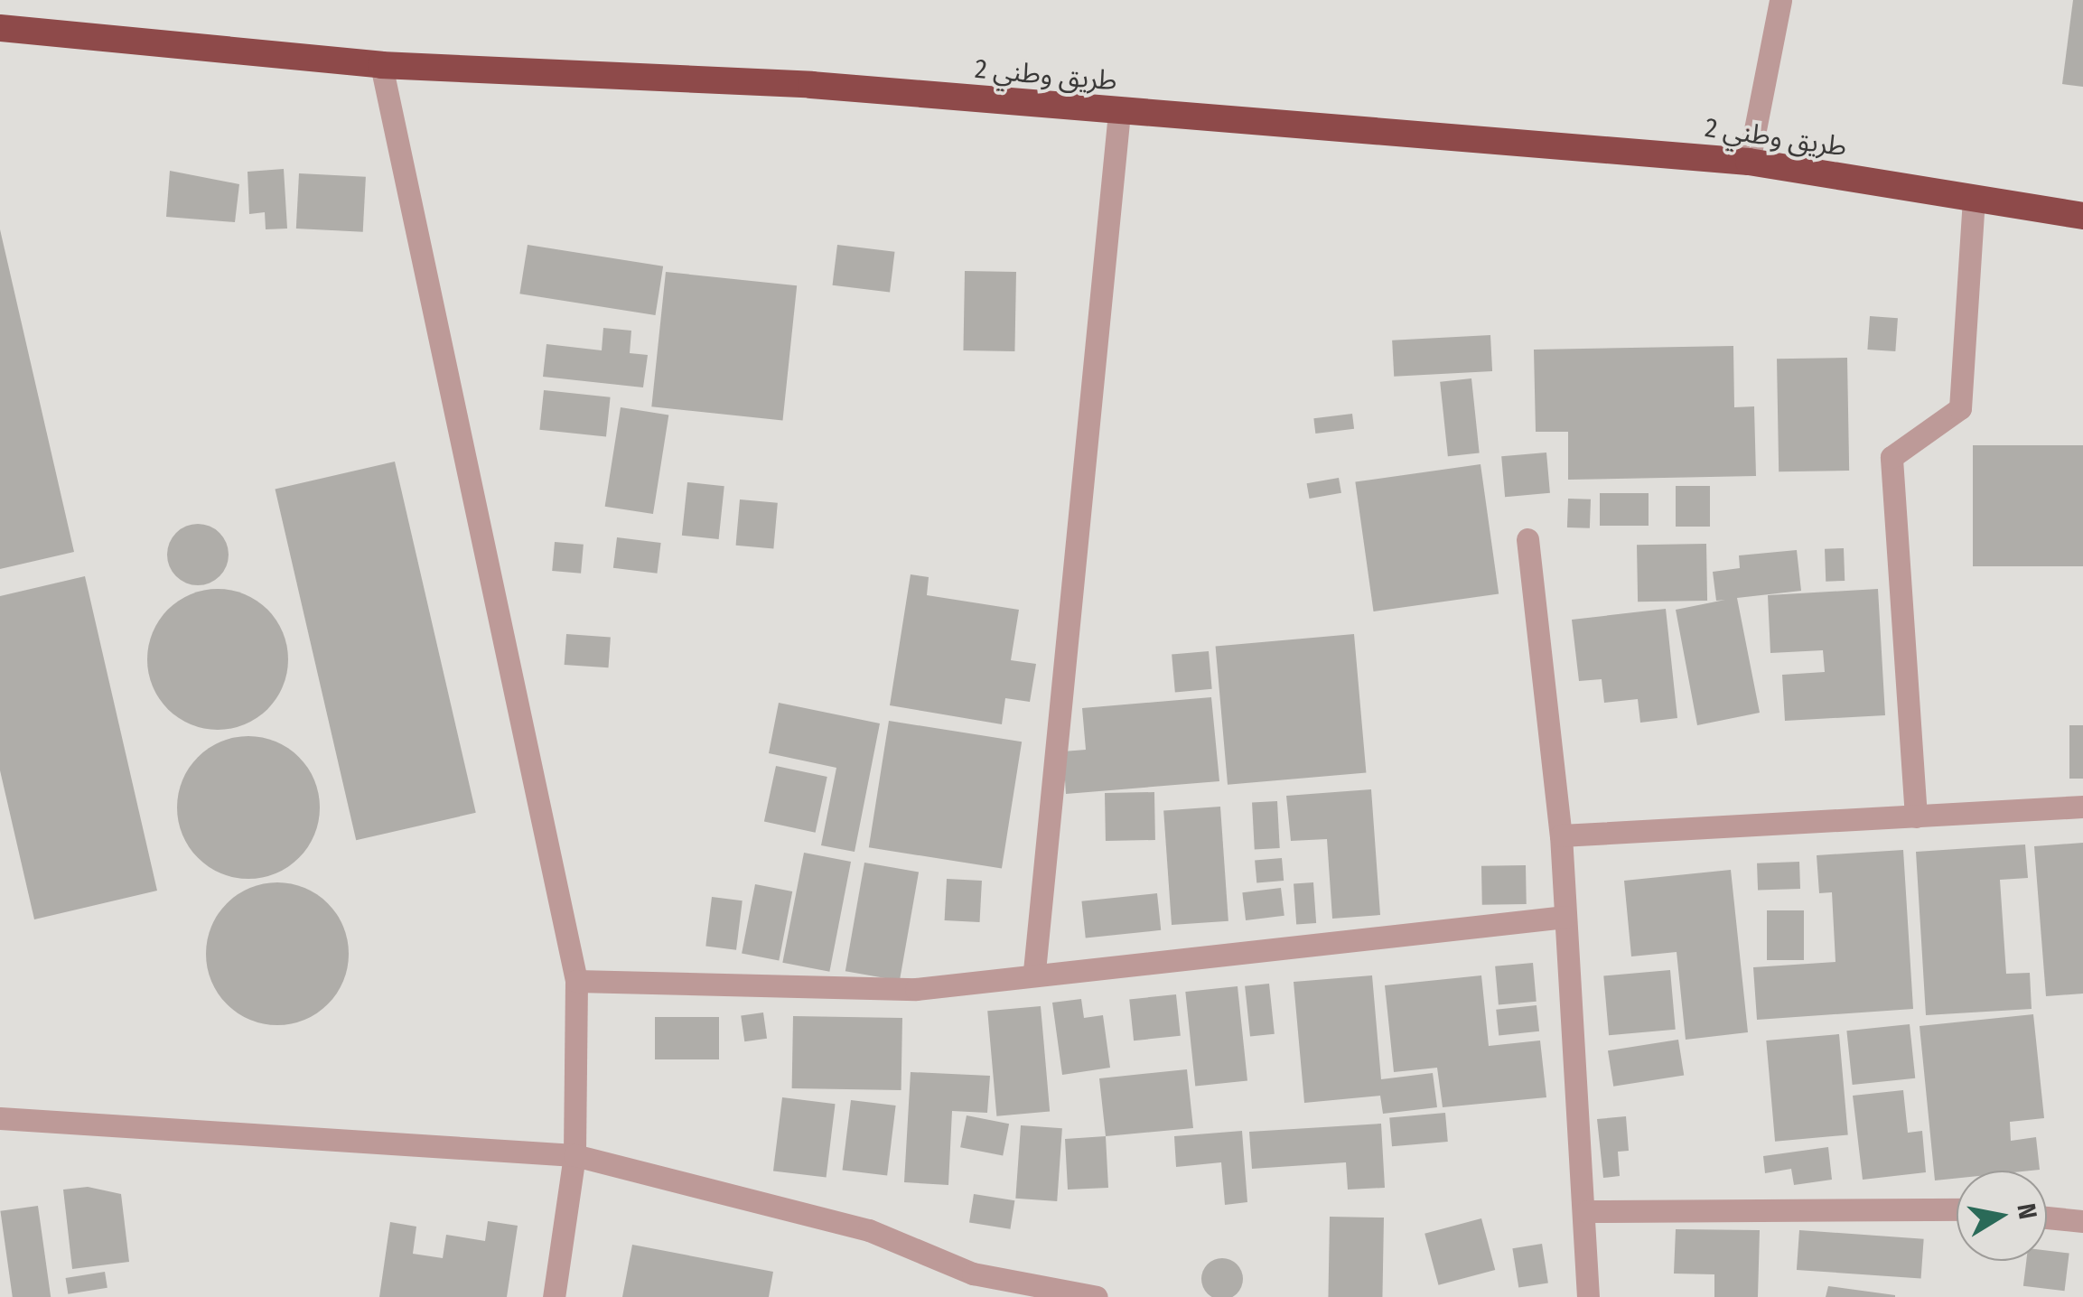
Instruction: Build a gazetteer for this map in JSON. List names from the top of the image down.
{
  "streets": {
    "highway": ["طريق وطني 2"]
  },
  "north": "right"
}
